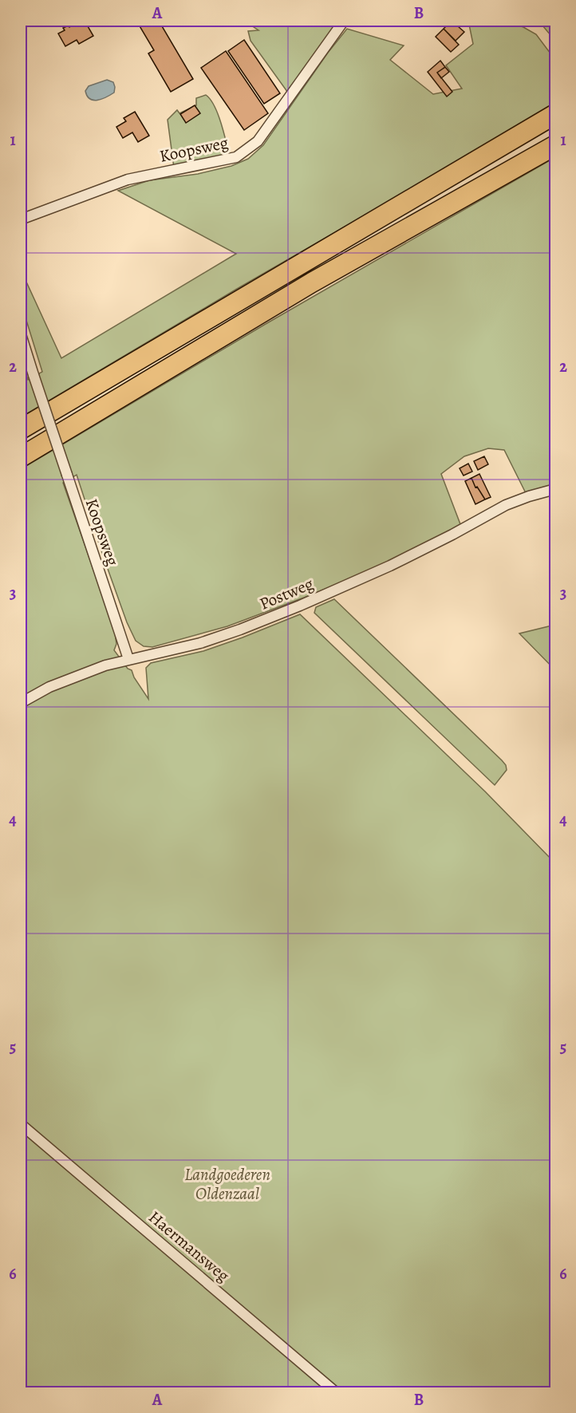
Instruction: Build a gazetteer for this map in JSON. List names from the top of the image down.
{
  "streets": {
    "street": ["Koopsweg", "Postweg", "Haermansweg"]
  },
  "crossings": [
    ["Koopsweg", "Postweg"]
  ],
  "parks": ["Landgoederen Oldenzaal"],
  "grid": {
    "columns": ["A", "B"],
    "rows": [
      "1",
      "2",
      "3",
      "4",
      "5",
      "6"
    ]
  }
}
